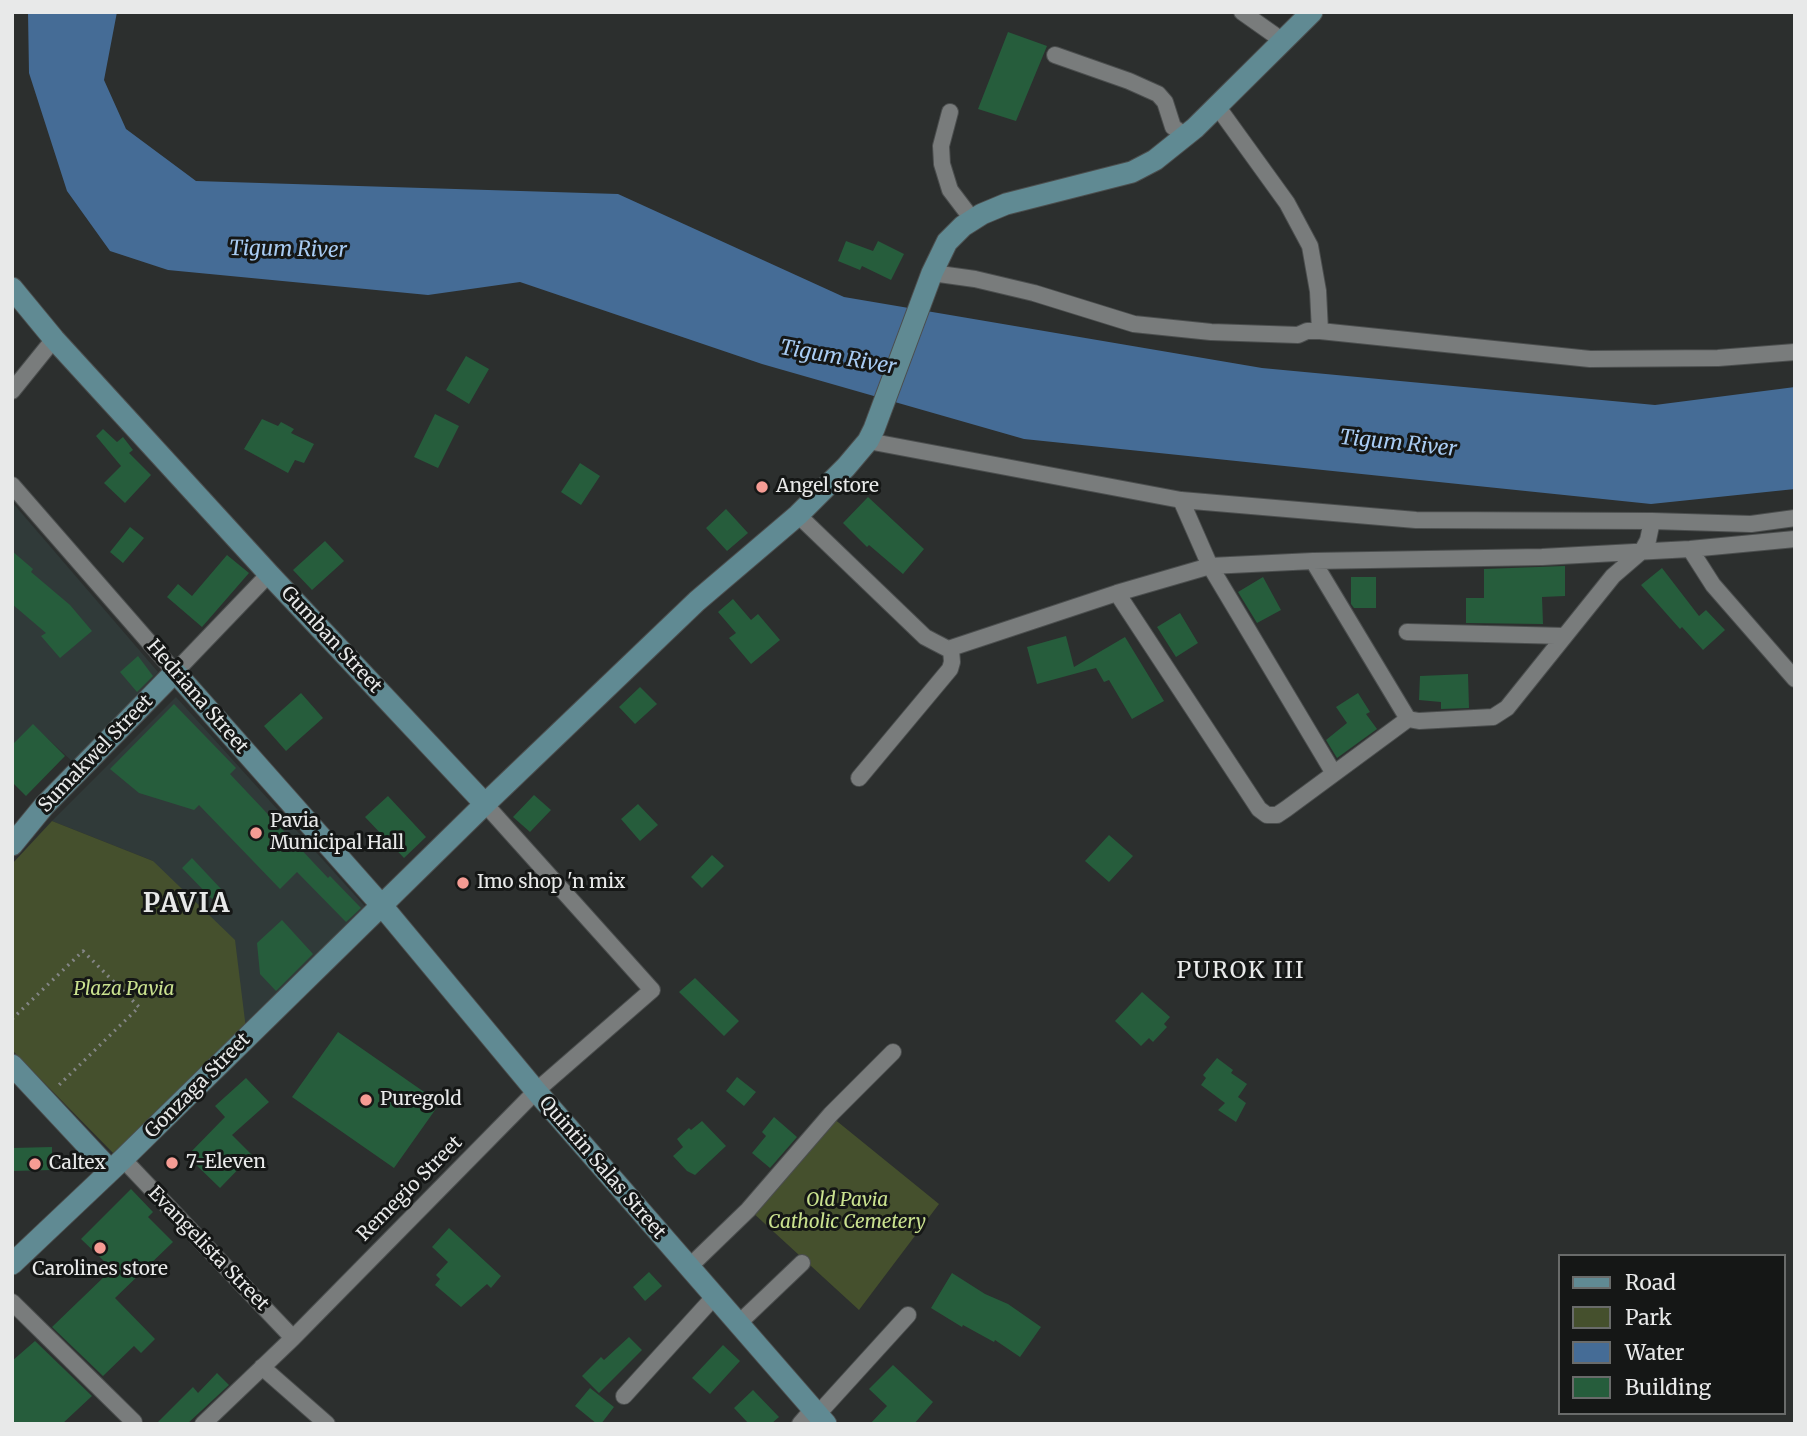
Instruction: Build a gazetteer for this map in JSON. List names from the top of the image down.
{
  "streets": {
    "street": [
      "Gumban Street",
      "Hedriana Street",
      "Sumakwel Street",
      "Gonzaga Street",
      "Quintin Salas Street",
      "Remegio Street",
      "Evangelista Street"
    ]
  },
  "crossings": [
    ["Gumban Street", "Sumakwel Street"],
    ["Gumban Street", "Gonzaga Street"],
    ["Gumban Street", "Remegio Street"],
    ["Hedriana Street", "Sumakwel Street"],
    ["Hedriana Street", "Gonzaga Street"],
    ["Hedriana Street", "Quintin Salas Street"],
    ["Gonzaga Street", "Quintin Salas Street"],
    ["Gonzaga Street", "Evangelista Street"],
    ["Quintin Salas Street", "Remegio Street"],
    ["Remegio Street", "Evangelista Street"]
  ],
  "districts": ["PAVIA", "PUROK III"],
  "water": ["Tigum River"],
  "parks": ["Plaza Pavia", "Old Pavia Catholic Cemetery"],
  "places": [
    "Angel store",
    "Pavia Municipal Hall",
    "Imo shop 'n mix",
    "Puregold",
    "7-Eleven",
    "Caltex",
    "Carolines store"
  ],
  "legend": [
    "Road",
    "Park",
    "Water",
    "Building"
  ]
}
